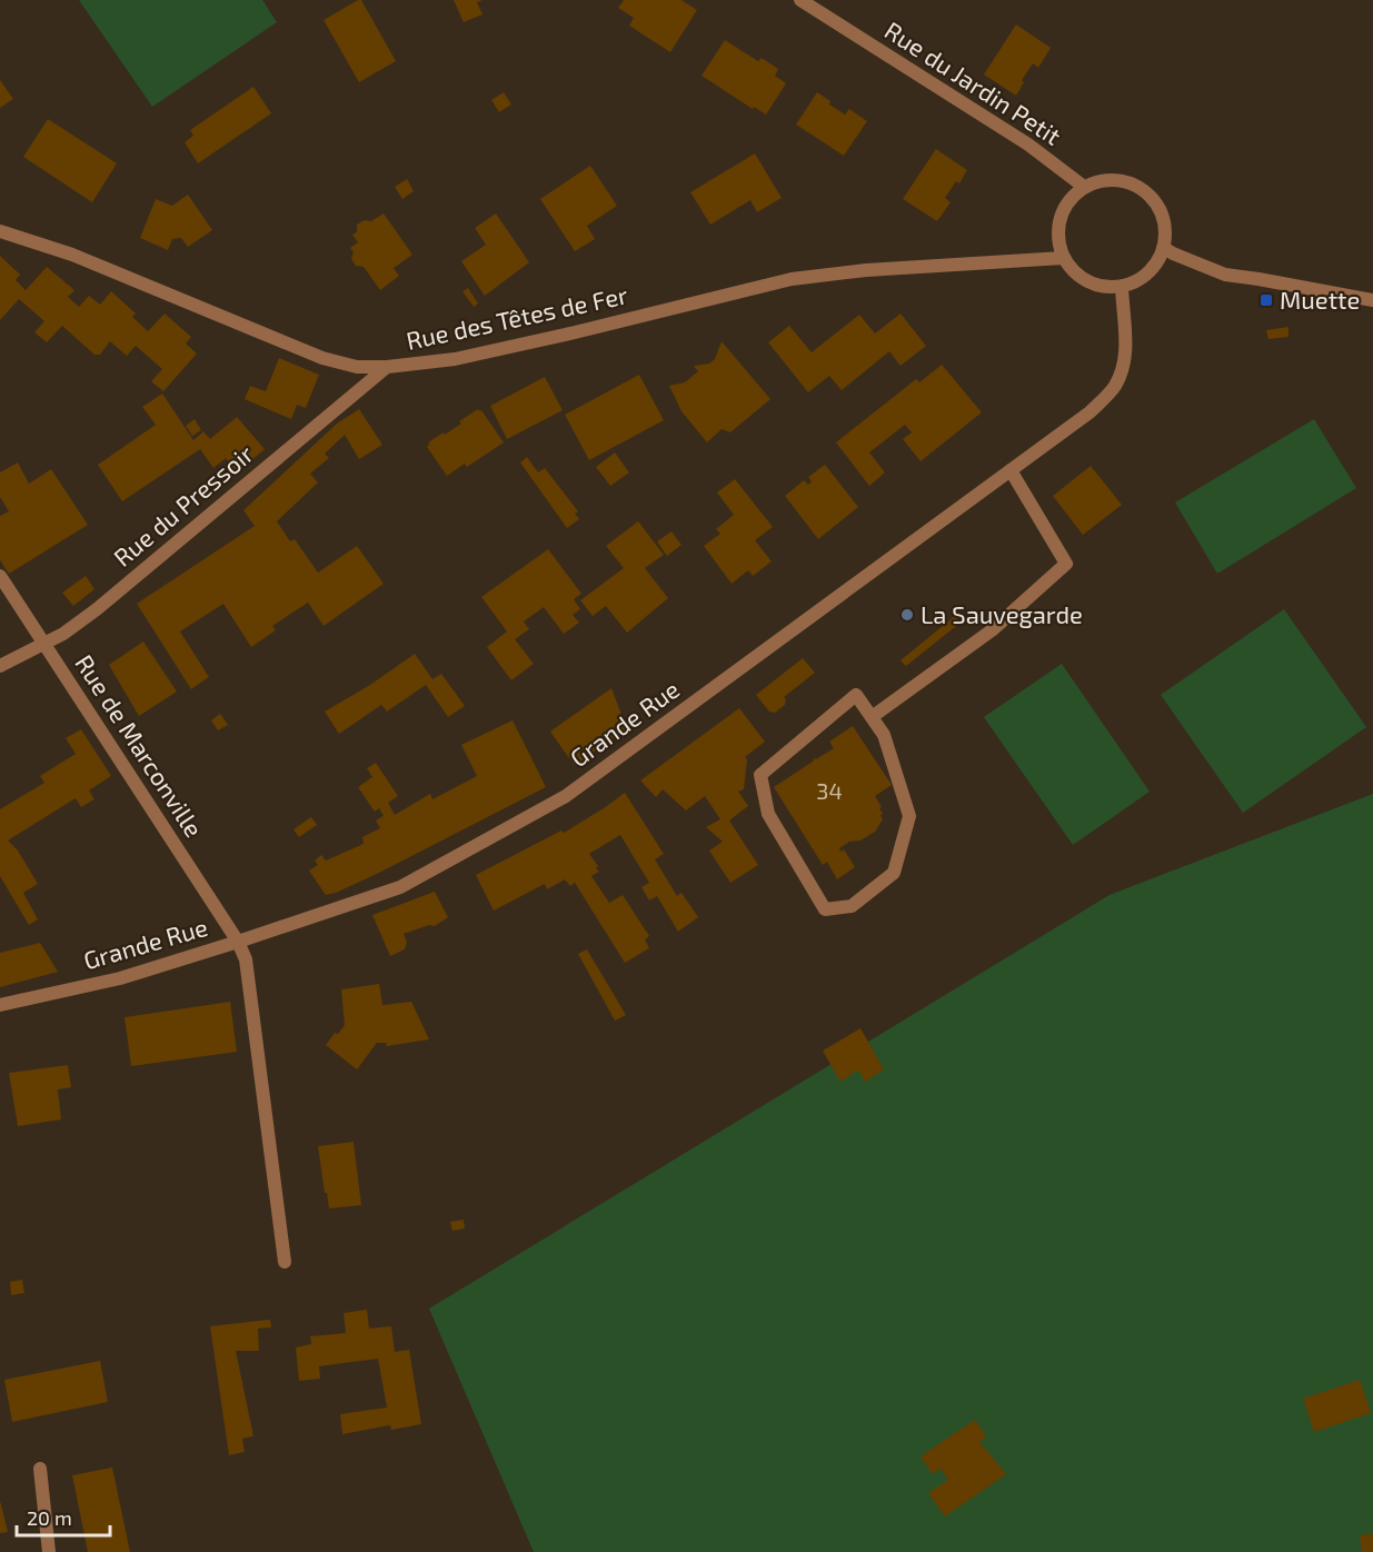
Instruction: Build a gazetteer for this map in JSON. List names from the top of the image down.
{
  "streets": {
    "street": [
      "Rue du Jardin Petit",
      "Rue des Têtes de Fer",
      "Rue du Pressoir",
      "Grande Rue",
      "Rue de Marconville"
    ]
  },
  "crossings": [
    ["Rue du Jardin Petit", "Rue des Têtes de Fer"],
    ["Rue du Jardin Petit", "Grande Rue"],
    ["Rue des Têtes de Fer", "Rue du Pressoir"],
    ["Rue des Têtes de Fer", "Grande Rue"],
    ["Rue du Pressoir", "Rue de Marconville"],
    ["Grande Rue", "Rue de Marconville"]
  ],
  "places": {
    "transit": ["Muette"],
    "other": ["La Sauvegarde"]
  },
  "house_numbers": ["34"],
  "scale_bar": "20 m"
}
